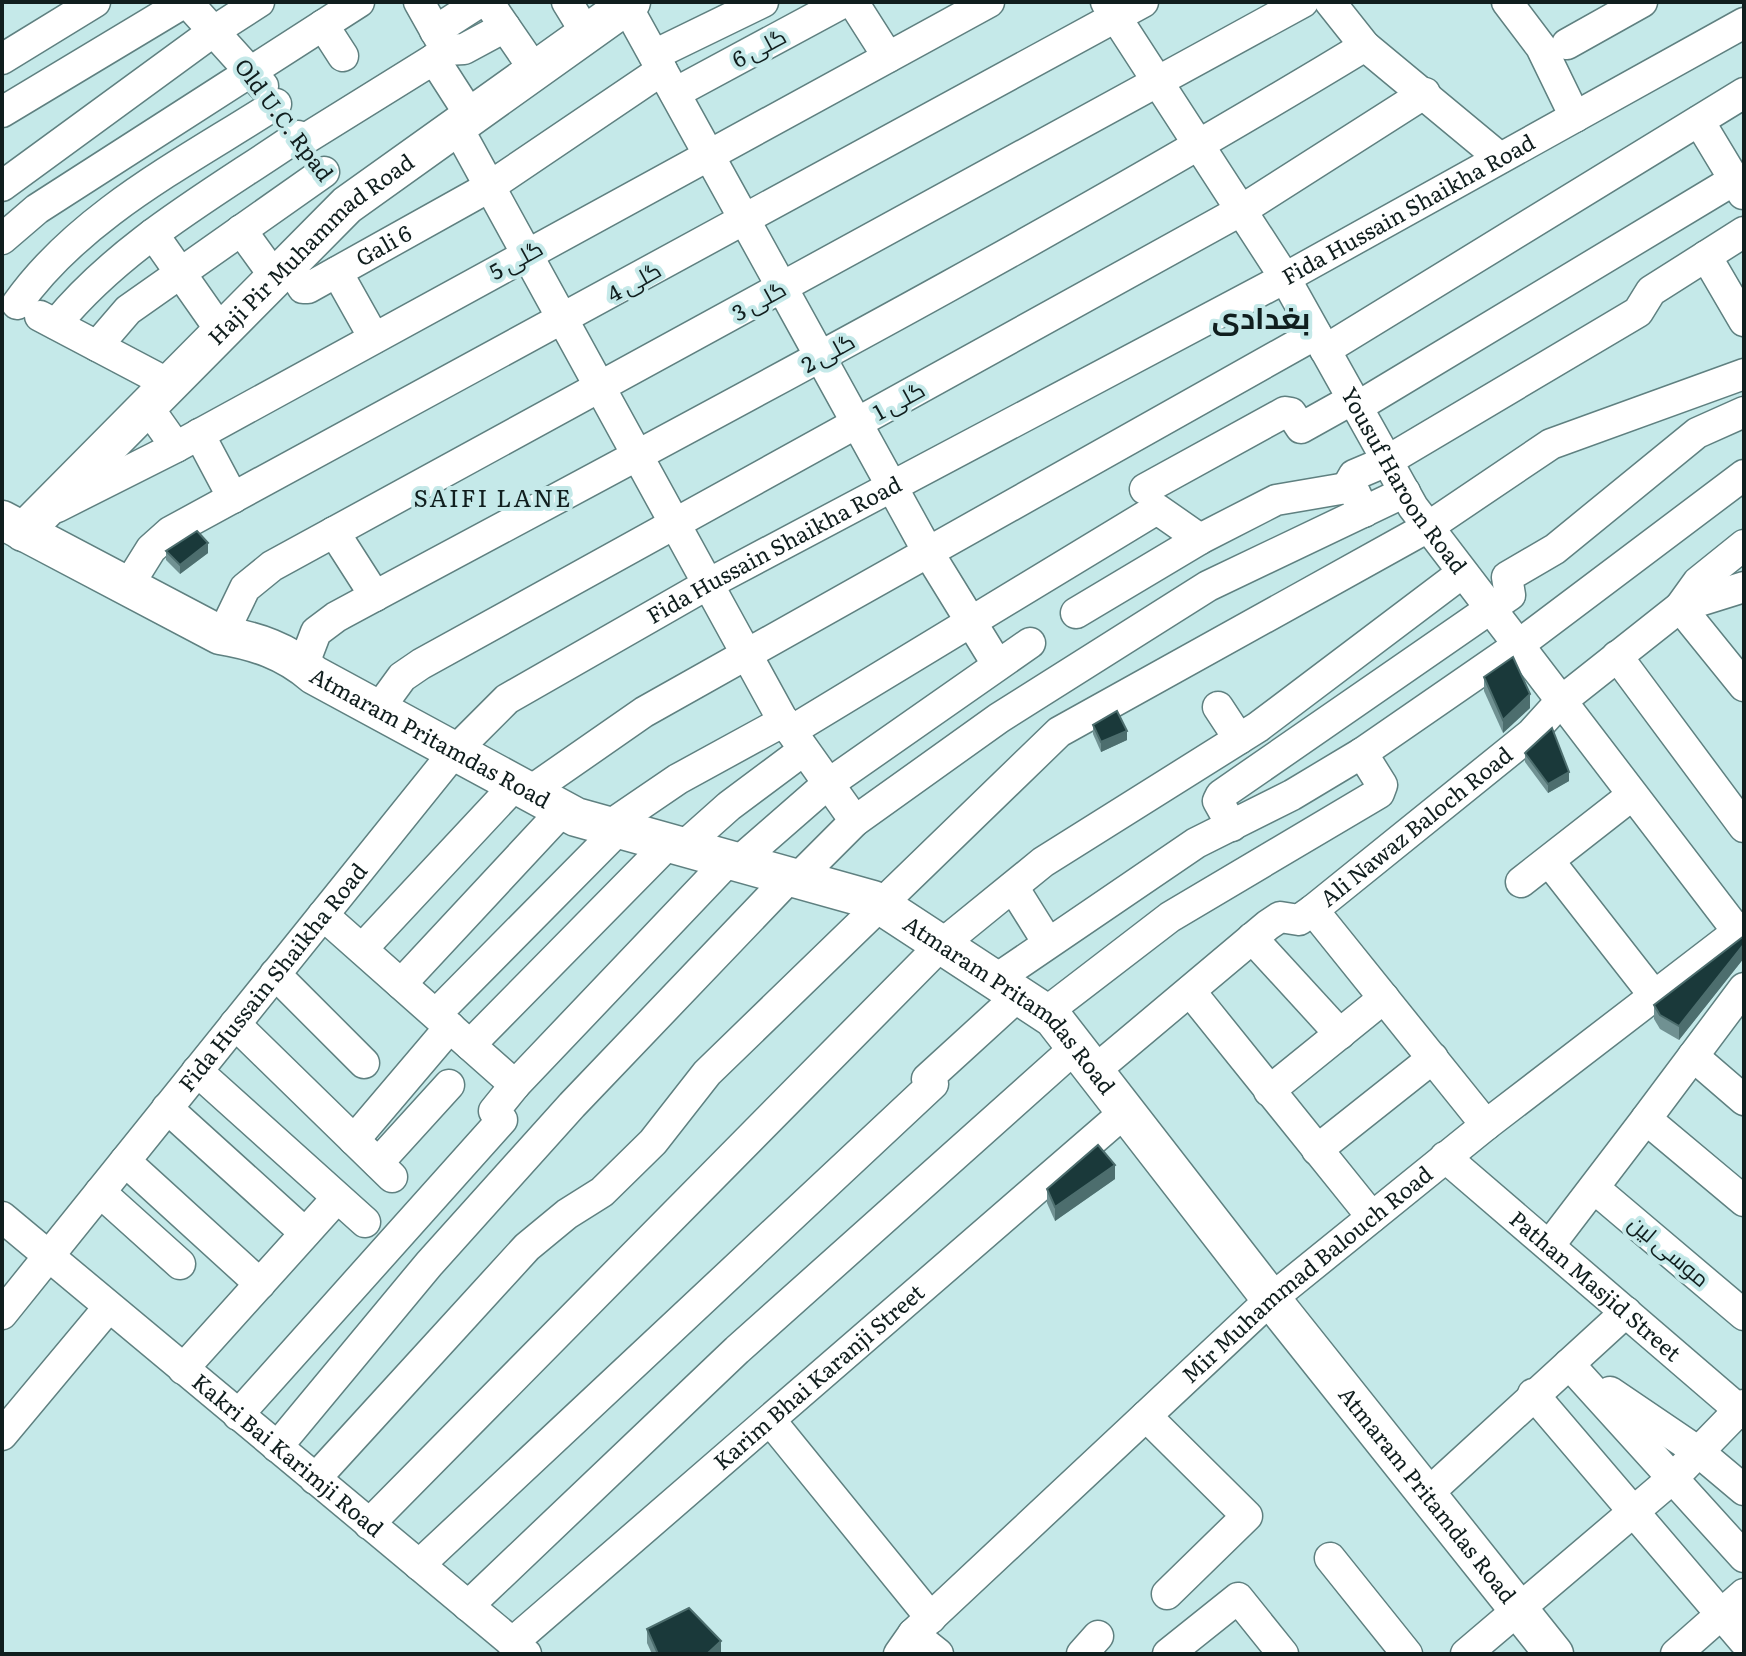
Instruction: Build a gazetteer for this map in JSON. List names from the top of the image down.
{
  "streets": {
    "main road": ["Haji Pir Muhammad Road", "Atmaram Pritamdas Road"],
    "street": [
      "گلی 6",
      "Old U.C. Rpad",
      "Fida Hussain Shaikha Road",
      "Gali 6",
      "گلی 5",
      "گلی 4",
      "گلی 3",
      "گلی 2",
      "گلی 1",
      "Yousuf Haroon Road",
      "Ali Nawaz Baloch Road",
      "موسی لین",
      "Mir Muhammad Balouch Road",
      "Pathan Masjid Street",
      "Karim Bhai Karanji Street",
      "Kakri Bai Karimji Road"
    ]
  },
  "crossings": [
    ["گلی 6", "Gali 6"],
    ["Old U.C. Rpad", "Haji Pir Muhammad Road"],
    ["Fida Hussain Shaikha Road", "Yousuf Haroon Road"],
    ["Fida Hussain Shaikha Road", "Atmaram Pritamdas Road"],
    ["Fida Hussain Shaikha Road", "Kakri Bai Karimji Road"],
    ["Gali 6", "Haji Pir Muhammad Road"],
    ["Haji Pir Muhammad Road", "گلی 5"],
    ["Haji Pir Muhammad Road", "Atmaram Pritamdas Road"],
    ["گلی 5", "Atmaram Pritamdas Road"],
    ["گلی 4", "Yousuf Haroon Road"],
    ["گلی 4", "Atmaram Pritamdas Road"],
    ["گلی 3", "Yousuf Haroon Road"],
    ["گلی 3", "Atmaram Pritamdas Road"],
    ["گلی 2", "Yousuf Haroon Road"],
    ["گلی 2", "Atmaram Pritamdas Road"],
    ["گلی 1", "Yousuf Haroon Road"],
    ["گلی 1", "Atmaram Pritamdas Road"],
    ["Yousuf Haroon Road", "Ali Nawaz Baloch Road"],
    ["Yousuf Haroon Road", "Mir Muhammad Balouch Road"],
    ["Atmaram Pritamdas Road", "Ali Nawaz Baloch Road"],
    ["Atmaram Pritamdas Road", "Mir Muhammad Balouch Road"],
    ["Atmaram Pritamdas Road", "Karim Bhai Karanji Street"],
    ["Ali Nawaz Baloch Road", "Kakri Bai Karimji Road"],
    ["Mir Muhammad Balouch Road", "Pathan Masjid Street"],
    ["Karim Bhai Karanji Street", "Kakri Bai Karimji Road"]
  ],
  "districts": ["بغدادی", "SAIFI LANE"]
}
